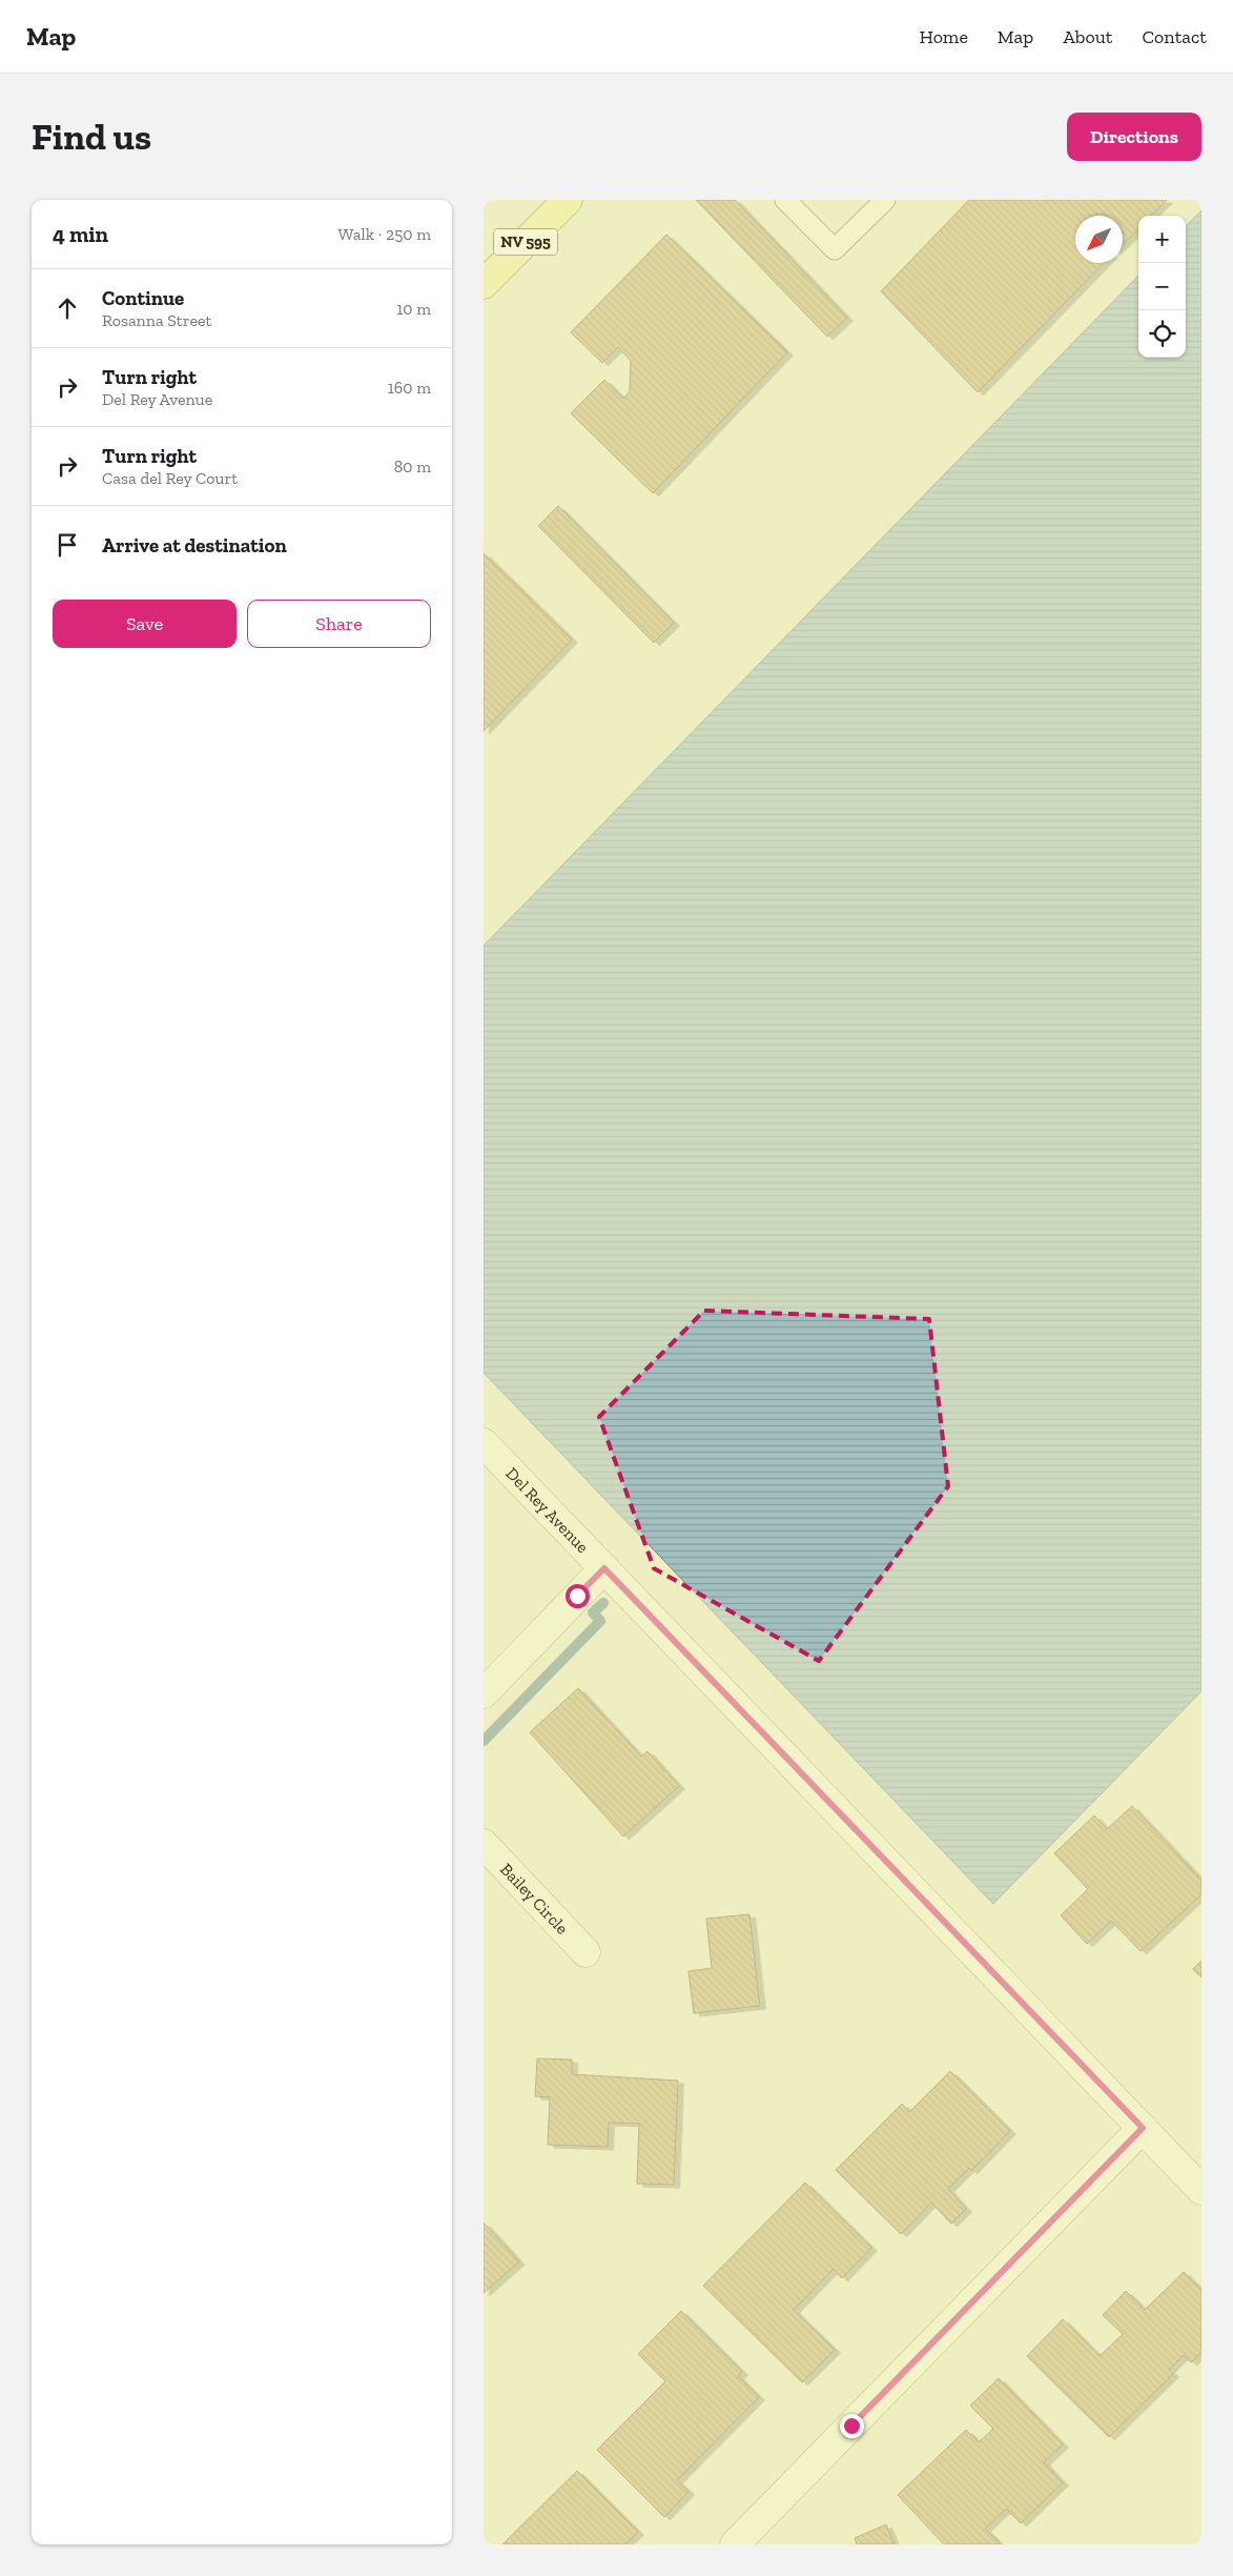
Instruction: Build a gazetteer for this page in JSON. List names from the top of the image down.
{
  "streets": {
    "main road": ["NV 595"],
    "street": ["Del Rey Avenue", "Bailey Circle"]
  },
  "north": "bottom left",
  "page": {
    "header": "Map",
    "nav": [
      "Home",
      "Map",
      "About",
      "Contact"
    ],
    "buttons": [
      "Directions",
      ["Save", "Share"]
    ],
    "title": "Find us",
    "heading": ["4 min", "Walk · 250 m"],
    "map_buttons": ["+", "−"],
    "list": [
      ["Continue", "Rosanna Street", "10 m"],
      ["Turn right", "Del Rey Avenue", "160 m"],
      ["Turn right", "Casa del Rey Court", "80 m"],
      "Arrive at destination"
    ]
  }
}
